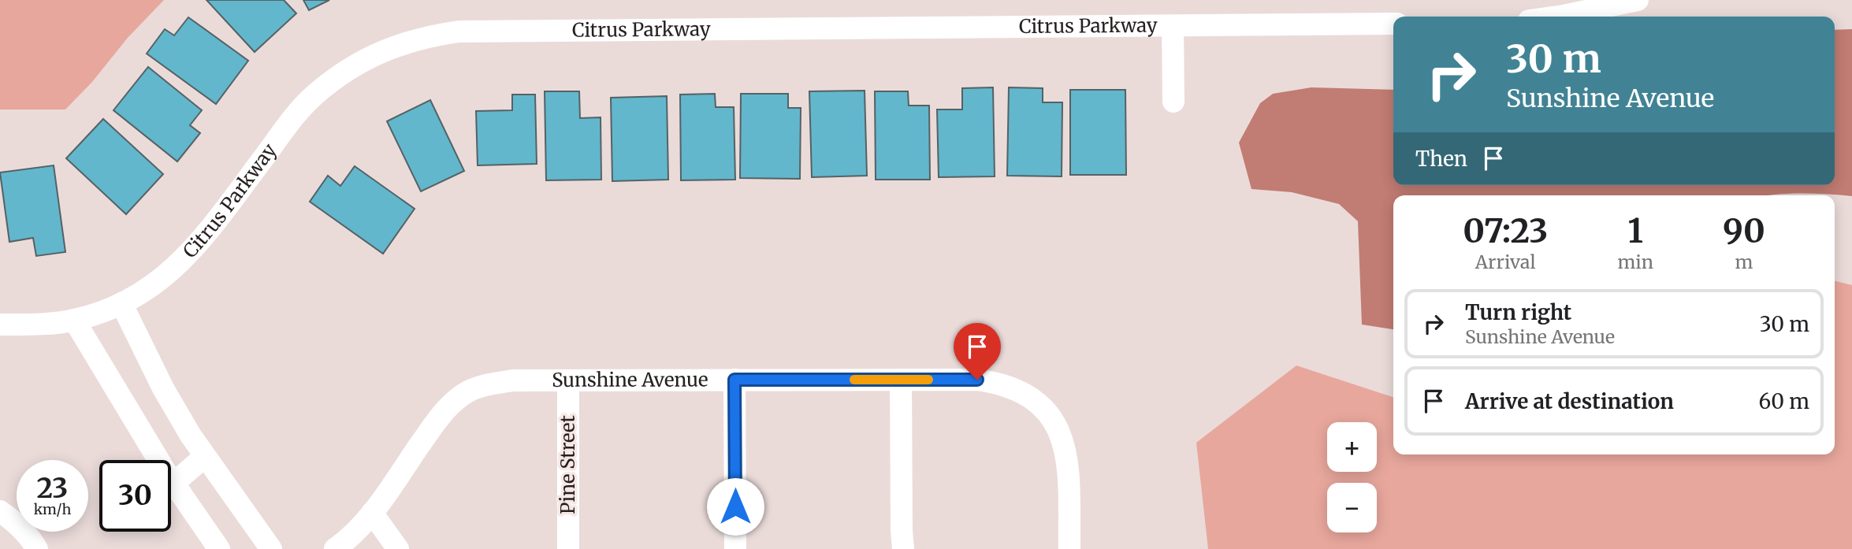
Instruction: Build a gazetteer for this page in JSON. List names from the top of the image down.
{
  "streets": {
    "street": ["Citrus Parkway", "Sunshine Avenue", "Pine Street"]
  },
  "crossings": [
    ["Sunshine Avenue", "Pine Street"]
  ],
  "page": {
    "turn": ["30 m", "Sunshine Avenue"],
    "then": "Then",
    "eta": [
      "07:23",
      "Arrival",
      "1",
      "min",
      "90",
      "m"
    ],
    "list": [
      {
        "name": "Turn right",
        "note": "Sunshine Avenue",
        "value": "30 m"
      },
      {
        "name": "Arrive at destination",
        "value": "60 m"
      }
    ],
    "map_buttons": ["+", "−"],
    "speed": "23 km/h",
    "limit": "30"
  }
}
